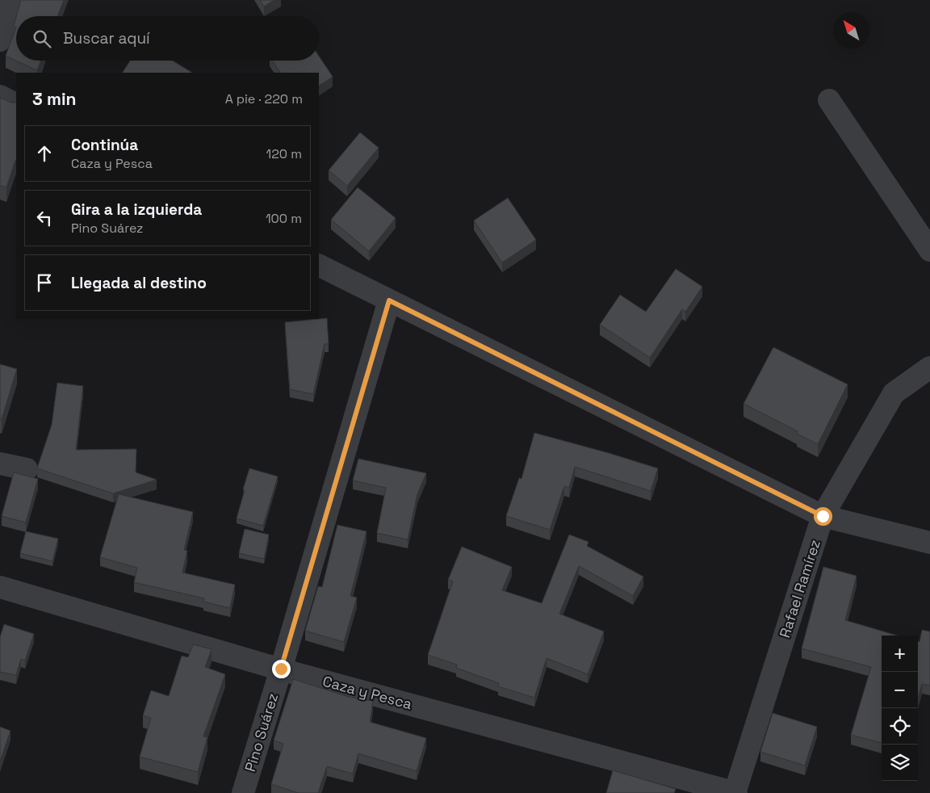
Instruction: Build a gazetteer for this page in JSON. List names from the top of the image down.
{
  "streets": {
    "street": ["Rafael Ramírez", "Caza y Pesca", "Pino Suárez"]
  },
  "crossings": [
    ["Rafael Ramírez", "Caza y Pesca"],
    ["Caza y Pesca", "Pino Suárez"]
  ],
  "north": "top left",
  "page": {
    "search": "Buscar aquí",
    "heading": ["3 min", "A pie · 220 m"],
    "list": [
      ["Continúa", "Caza y Pesca", "120 m"],
      ["Gira a la izquierda", "Pino Suárez", "100 m"],
      "Llegada al destino"
    ],
    "map_buttons": ["+", "−"]
  }
}
